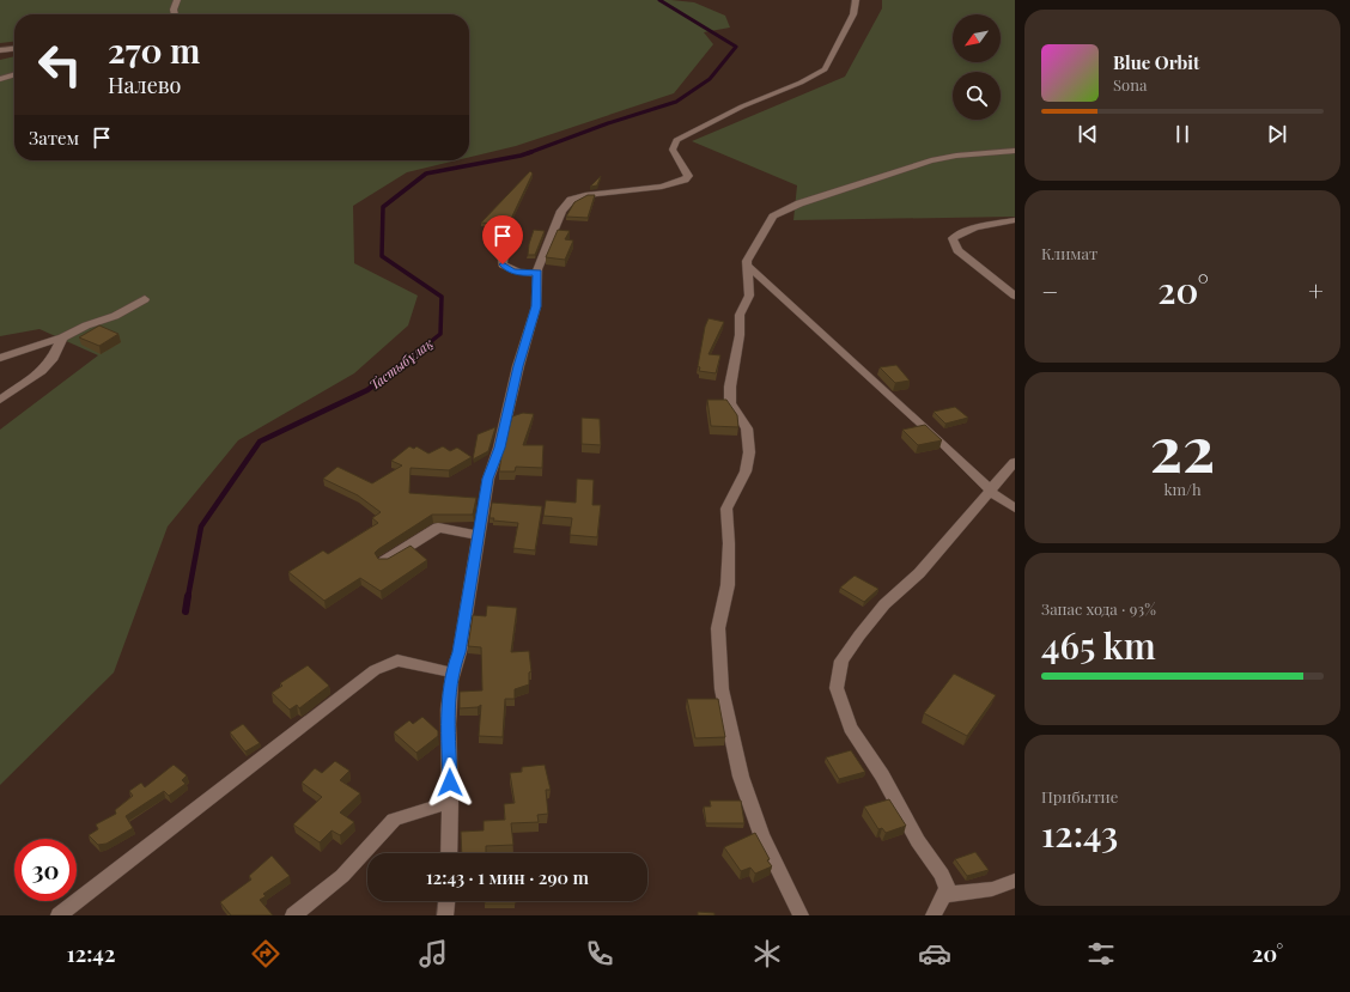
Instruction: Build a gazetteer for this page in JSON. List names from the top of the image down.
{
  "water": ["Тастыбұлақ"],
  "north": "bottom left",
  "page": {
    "turn": ["270 m", "Налево"],
    "song": ["Blue Orbit", "Sona"],
    "then": "Затем",
    "tile": [
      "Климат",
      ["22", "km/h"],
      ["Запас хода · 93%", "465 km"],
      ["Прибытие", "12:43"]
    ],
    "heat": ["−", "20°", "+"],
    "limit": "30",
    "trip": "12:43 · 1 мин · 290 m",
    "tabs": ["12:42", "20°"]
  }
}
